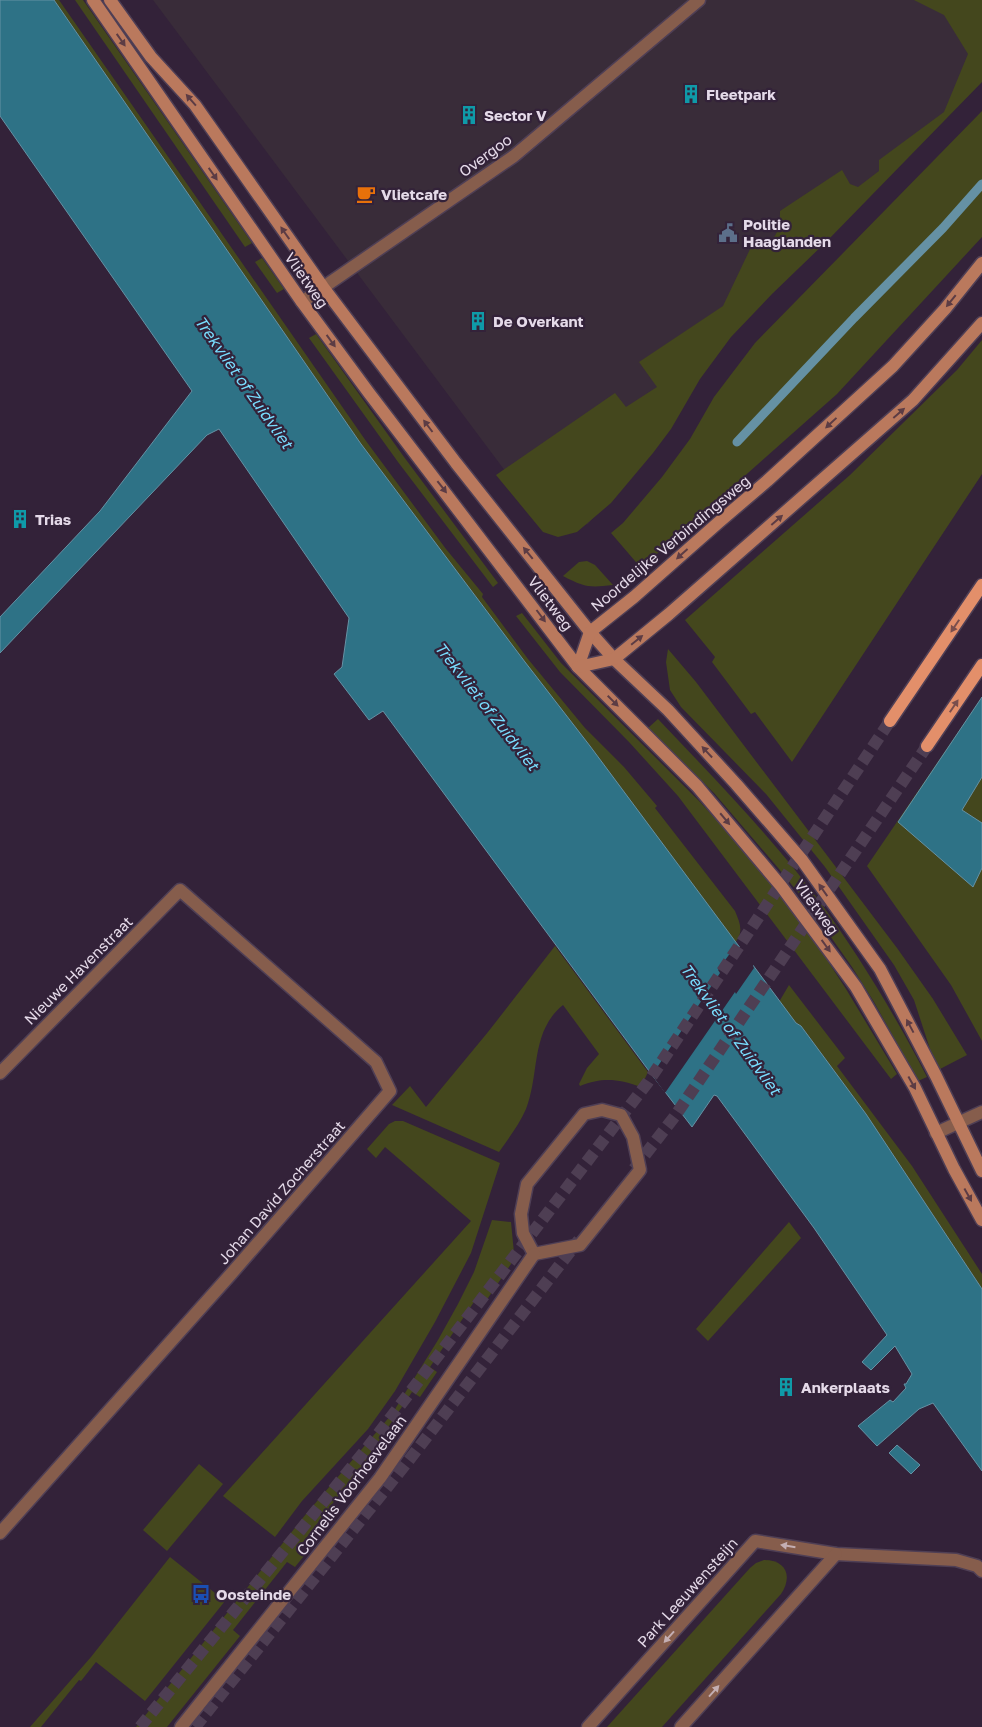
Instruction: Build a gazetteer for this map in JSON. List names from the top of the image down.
{
  "streets": {
    "street": [
      "Overgoo",
      "Vlietweg",
      "Noordelijke Verbindingsweg",
      "Nieuwe Havenstraat",
      "Johan David Zocherstraat",
      "Cornelis Voorhoevelaan",
      "Park Leeuwensteijn"
    ]
  },
  "crossings": [
    ["Overgoo", "Vlietweg"],
    ["Vlietweg", "Noordelijke Verbindingsweg"],
    ["Nieuwe Havenstraat", "Johan David Zocherstraat"]
  ],
  "water": ["Trekvliet of Zuidvliet"],
  "places": {
    "building": [
      "Fleetpark",
      "Sector V",
      "De Overkant",
      "Trias",
      "Ankerplaats"
    ],
    "cafe": ["Vlietcafe"],
    "public building": ["Politie Haaglanden"],
    "bus stop": ["Oosteinde"]
  }
}
